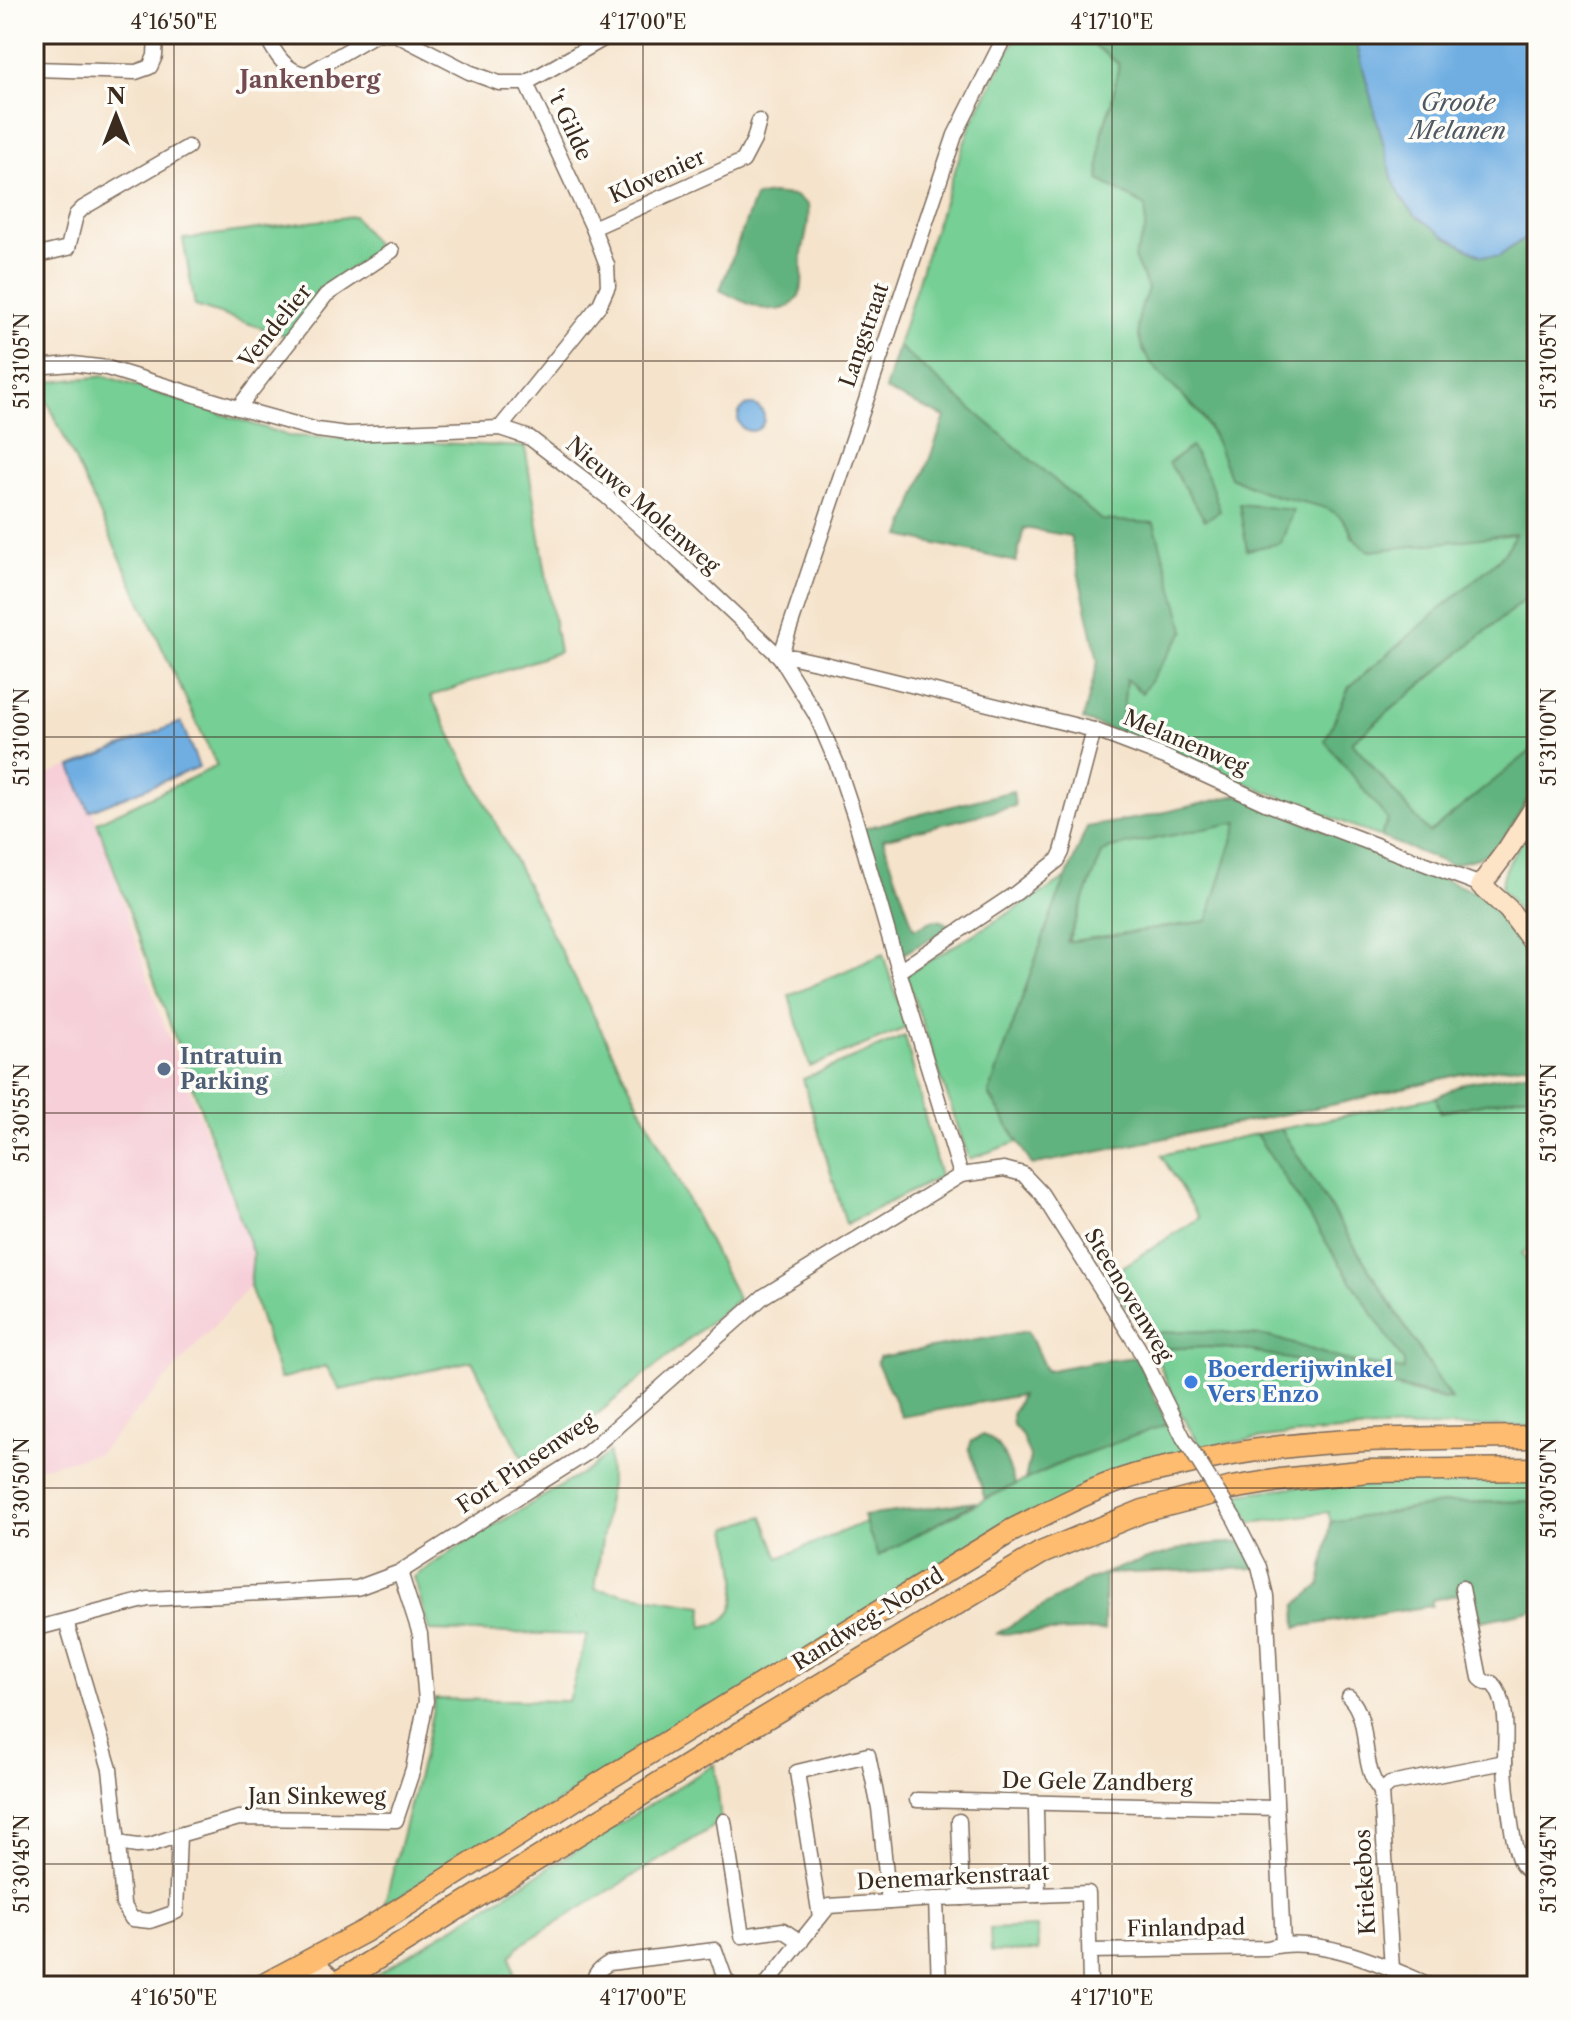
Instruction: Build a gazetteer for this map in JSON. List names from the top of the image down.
{
  "streets": {
    "main road": ["Randweg-Noord"],
    "street": [
      "'t Gilde",
      "Klovenier",
      "Vendelier",
      "Langstraat",
      "Nieuwe Molenweg",
      "Melanenweg",
      "Steenovenweg",
      "Fort Pinsenweg",
      "De Gele Zandberg",
      "Jan Sinkeweg",
      "Denemarkenstraat",
      "Kriekebos",
      "Finlandpad"
    ]
  },
  "crossings": [
    ["'t Gilde", "Klovenier"],
    ["Klovenier", "Nieuwe Molenweg"],
    ["Vendelier", "Nieuwe Molenweg"],
    ["Langstraat", "Nieuwe Molenweg"],
    ["Langstraat", "Melanenweg"],
    ["Nieuwe Molenweg", "Melanenweg"],
    ["Nieuwe Molenweg", "Fort Pinsenweg"],
    ["Steenovenweg", "Fort Pinsenweg"],
    ["Steenovenweg", "De Gele Zandberg"],
    ["Steenovenweg", "Kriekebos"],
    ["Steenovenweg", "Finlandpad"],
    ["Fort Pinsenweg", "Jan Sinkeweg"],
    ["Denemarkenstraat", "Finlandpad"],
    ["Kriekebos", "Finlandpad"]
  ],
  "districts": ["Jankenberg"],
  "water": ["Groote Melanen"],
  "places": ["Intratuin Parking", "Boerderijwinkel Vers Enzo"],
  "north": "top",
  "coordinates": [
    "4°16'50\"E",
    "4°17'00\"E",
    "4°17'10\"E",
    "51°31'05\"N",
    "51°31'00\"N",
    "51°30'55\"N",
    "51°30'50\"N",
    "51°30'45\"N"
  ]
}
